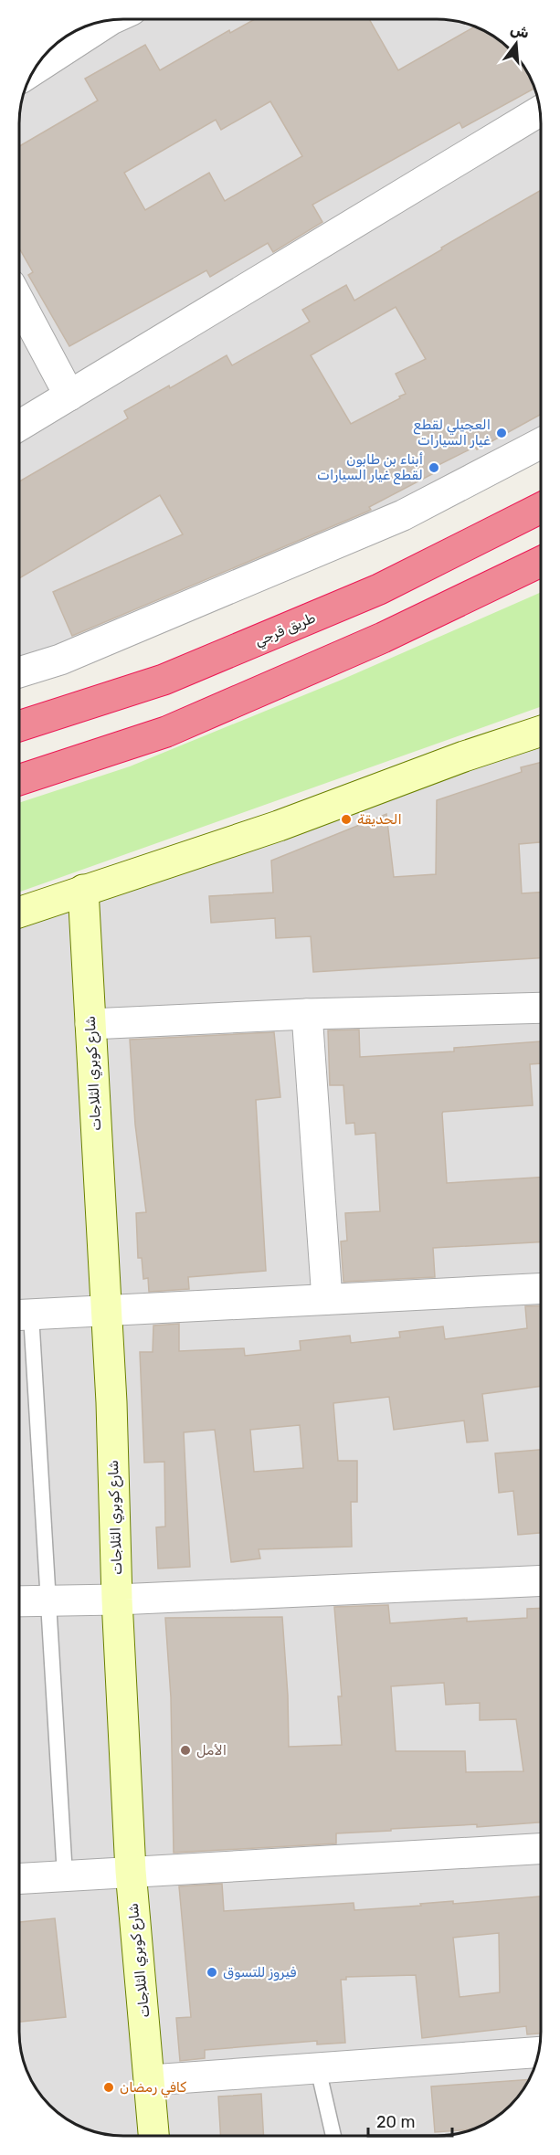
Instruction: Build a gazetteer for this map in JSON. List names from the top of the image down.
{
  "streets": {
    "highway": ["طريق قرجي"],
    "main road": ["شارع كوبري الثلاجات"]
  },
  "places": [
    "العجيلي لقطع غيار السيارات",
    "أبناء بن طابون لقطع غيار السيارات",
    "الحديقة",
    "الأمل",
    "فيروز للتسوق",
    "كافي رمضان"
  ],
  "scale_bar": "20 m",
  "north": "top"
}
